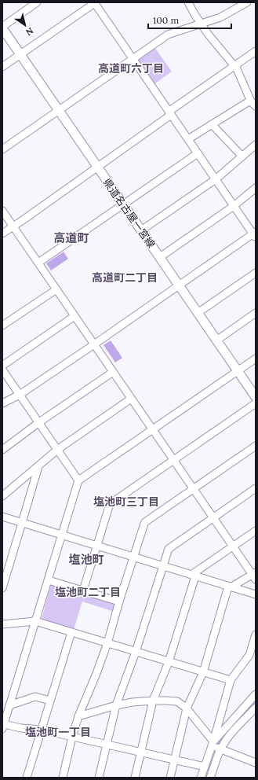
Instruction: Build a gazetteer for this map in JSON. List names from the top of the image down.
{
  "streets": {
    "main road": ["県道名古屋一宮線"]
  },
  "districts": [
    "高道町六丁目",
    "高道町",
    "高道町二丁目",
    "塩池町三丁目",
    "塩池町",
    "塩池町二丁目",
    "塩池町一丁目"
  ],
  "scale_bar": "100 m",
  "north": "bottom right"
}
